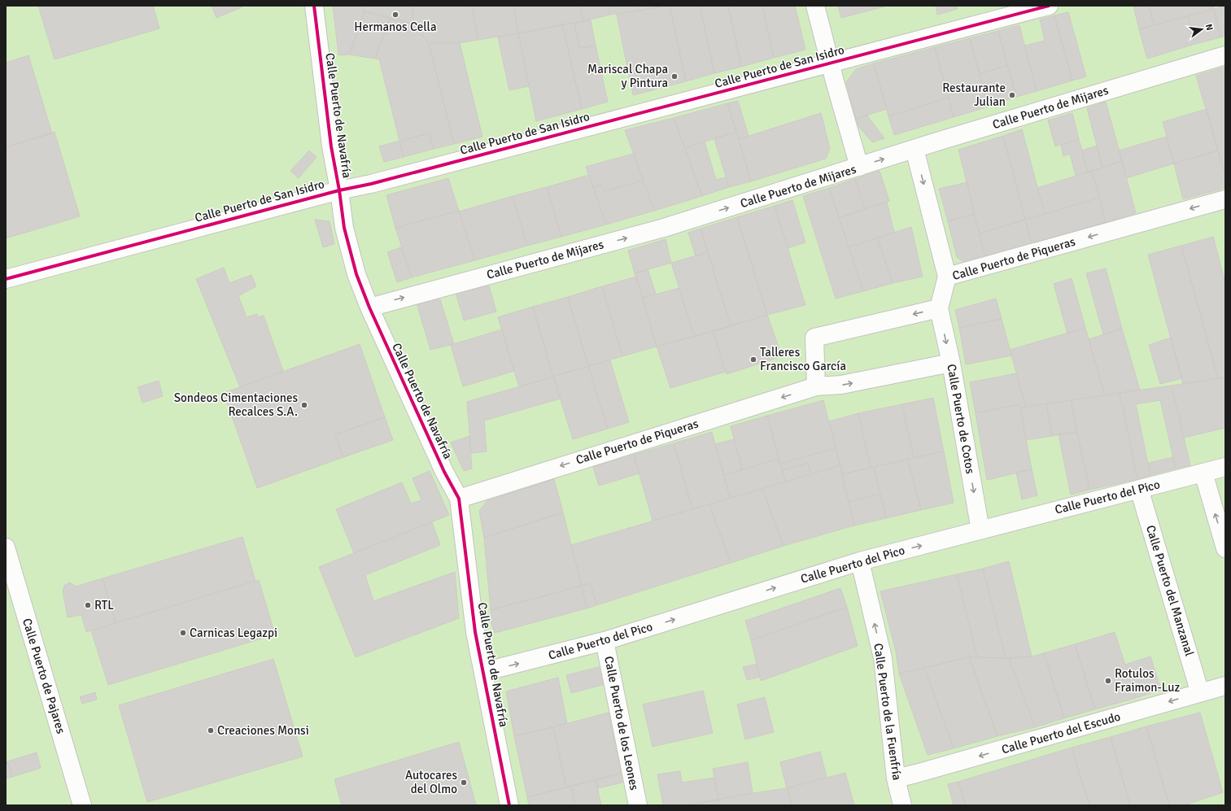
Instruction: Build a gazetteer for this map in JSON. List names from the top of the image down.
{
  "streets": {
    "street": [
      "Calle Puerto de San Isidro",
      "Calle Puerto de Mijares",
      "Calle Puerto de Navafría",
      "Calle Puerto de Piqueras",
      "Calle Puerto de Cotos",
      "Calle Puerto del Pico",
      "Calle Puerto del Manzanal",
      "Calle Puerto de Pajares",
      "Calle Puerto de la Fuenfría",
      "Calle Puerto de los Leones",
      "Calle Puerto del Escudo"
    ]
  },
  "crossings": [
    ["Calle Puerto de San Isidro", "Calle Puerto de Navafría"],
    ["Calle Puerto de Mijares", "Calle Puerto de Navafría"],
    ["Calle Puerto de Navafría", "Calle Puerto de Piqueras"],
    ["Calle Puerto de Navafría", "Calle Puerto del Pico"],
    ["Calle Puerto de Piqueras", "Calle Puerto de Cotos"],
    ["Calle Puerto de Cotos", "Calle Puerto del Pico"],
    ["Calle Puerto del Pico", "Calle Puerto del Manzanal"],
    ["Calle Puerto del Pico", "Calle Puerto de la Fuenfría"],
    ["Calle Puerto del Pico", "Calle Puerto de los Leones"],
    ["Calle Puerto del Manzanal", "Calle Puerto del Escudo"],
    ["Calle Puerto de la Fuenfría", "Calle Puerto del Escudo"]
  ],
  "one_way": [
    "Calle Puerto de Mijares",
    "Calle Puerto de Cotos",
    "Calle Puerto del Pico",
    "Calle Puerto de la Fuenfría",
    "Calle Puerto del Escudo"
  ],
  "places": [
    "Hermanos Cella",
    "Mariscal Chapa y Pintura",
    "Restaurante Julian",
    "Talleres Francisco García",
    "Sondeos Cimentaciones Recalces S.A.",
    "RTL",
    "Carnicas Legazpi",
    "Rotulos Fraimon-Luz",
    "Creaciones Monsi",
    "Autocares del Olmo"
  ],
  "north": "right"
}
